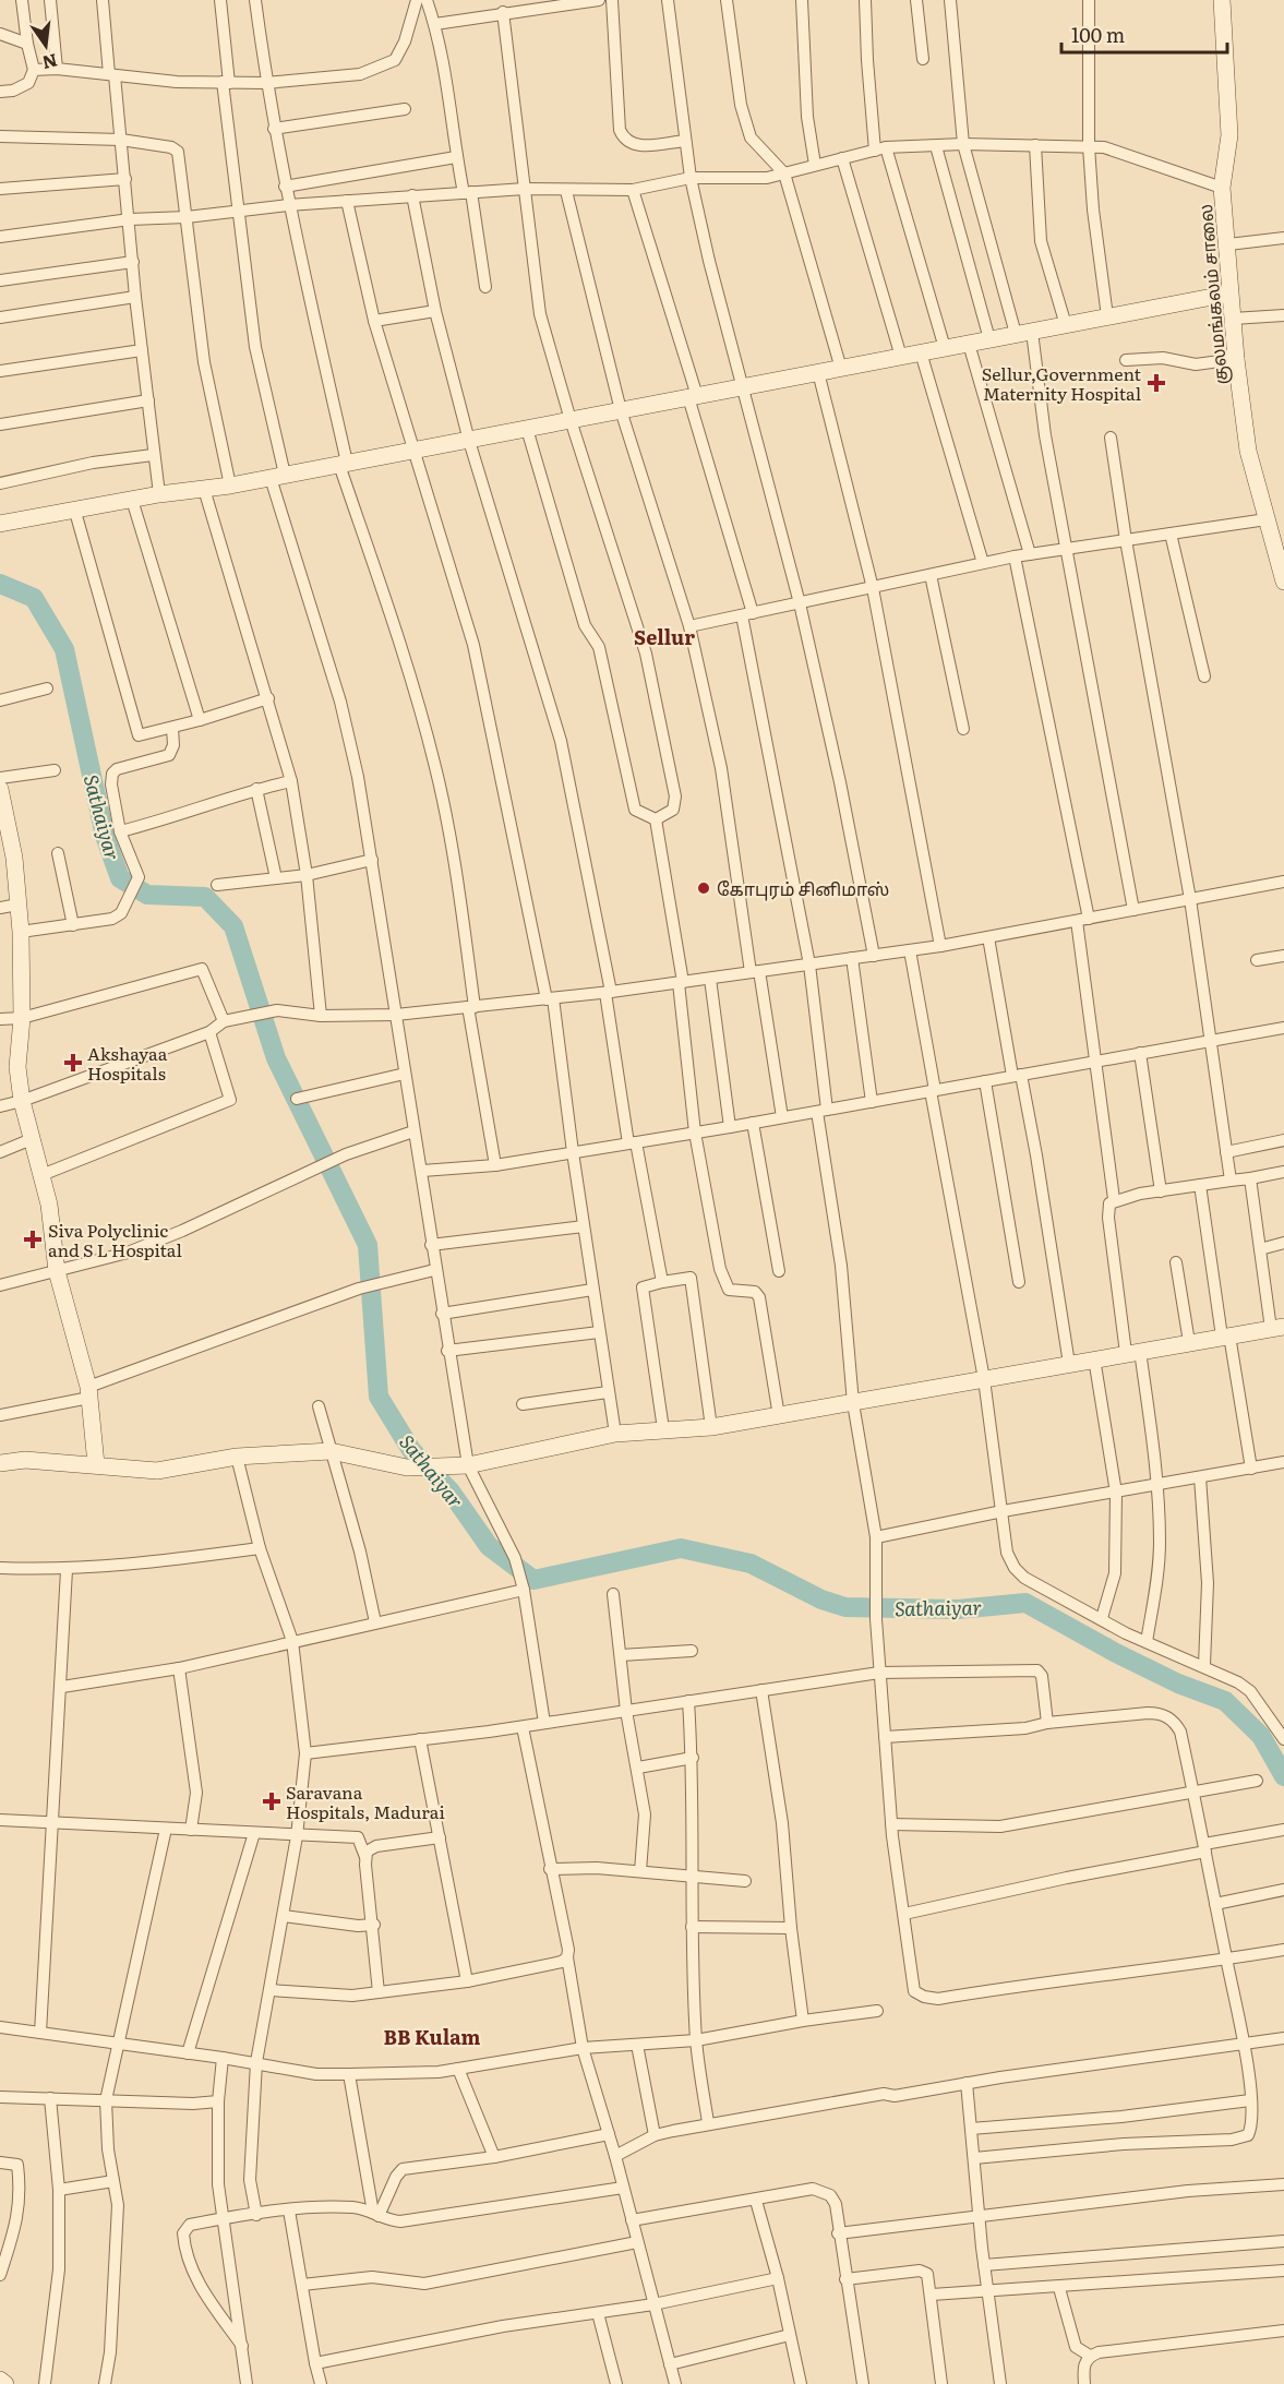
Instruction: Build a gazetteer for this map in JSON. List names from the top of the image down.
{
  "streets": {
    "street": ["குலமங்கலம் சாலை"]
  },
  "districts": ["Sellur", "BB Kulam"],
  "water": ["Sathaiyar"],
  "places": {
    "health": [
      "Sellur,Government Maternity Hospital",
      "Akshayaa Hospitals",
      "Siva Polyclinic and S L Hospital",
      "Saravana Hospitals, Madurai"
    ],
    "other": ["கோபுரம் சினிமாஸ்"]
  },
  "scale_bar": "100 m",
  "north": "bottom"
}
